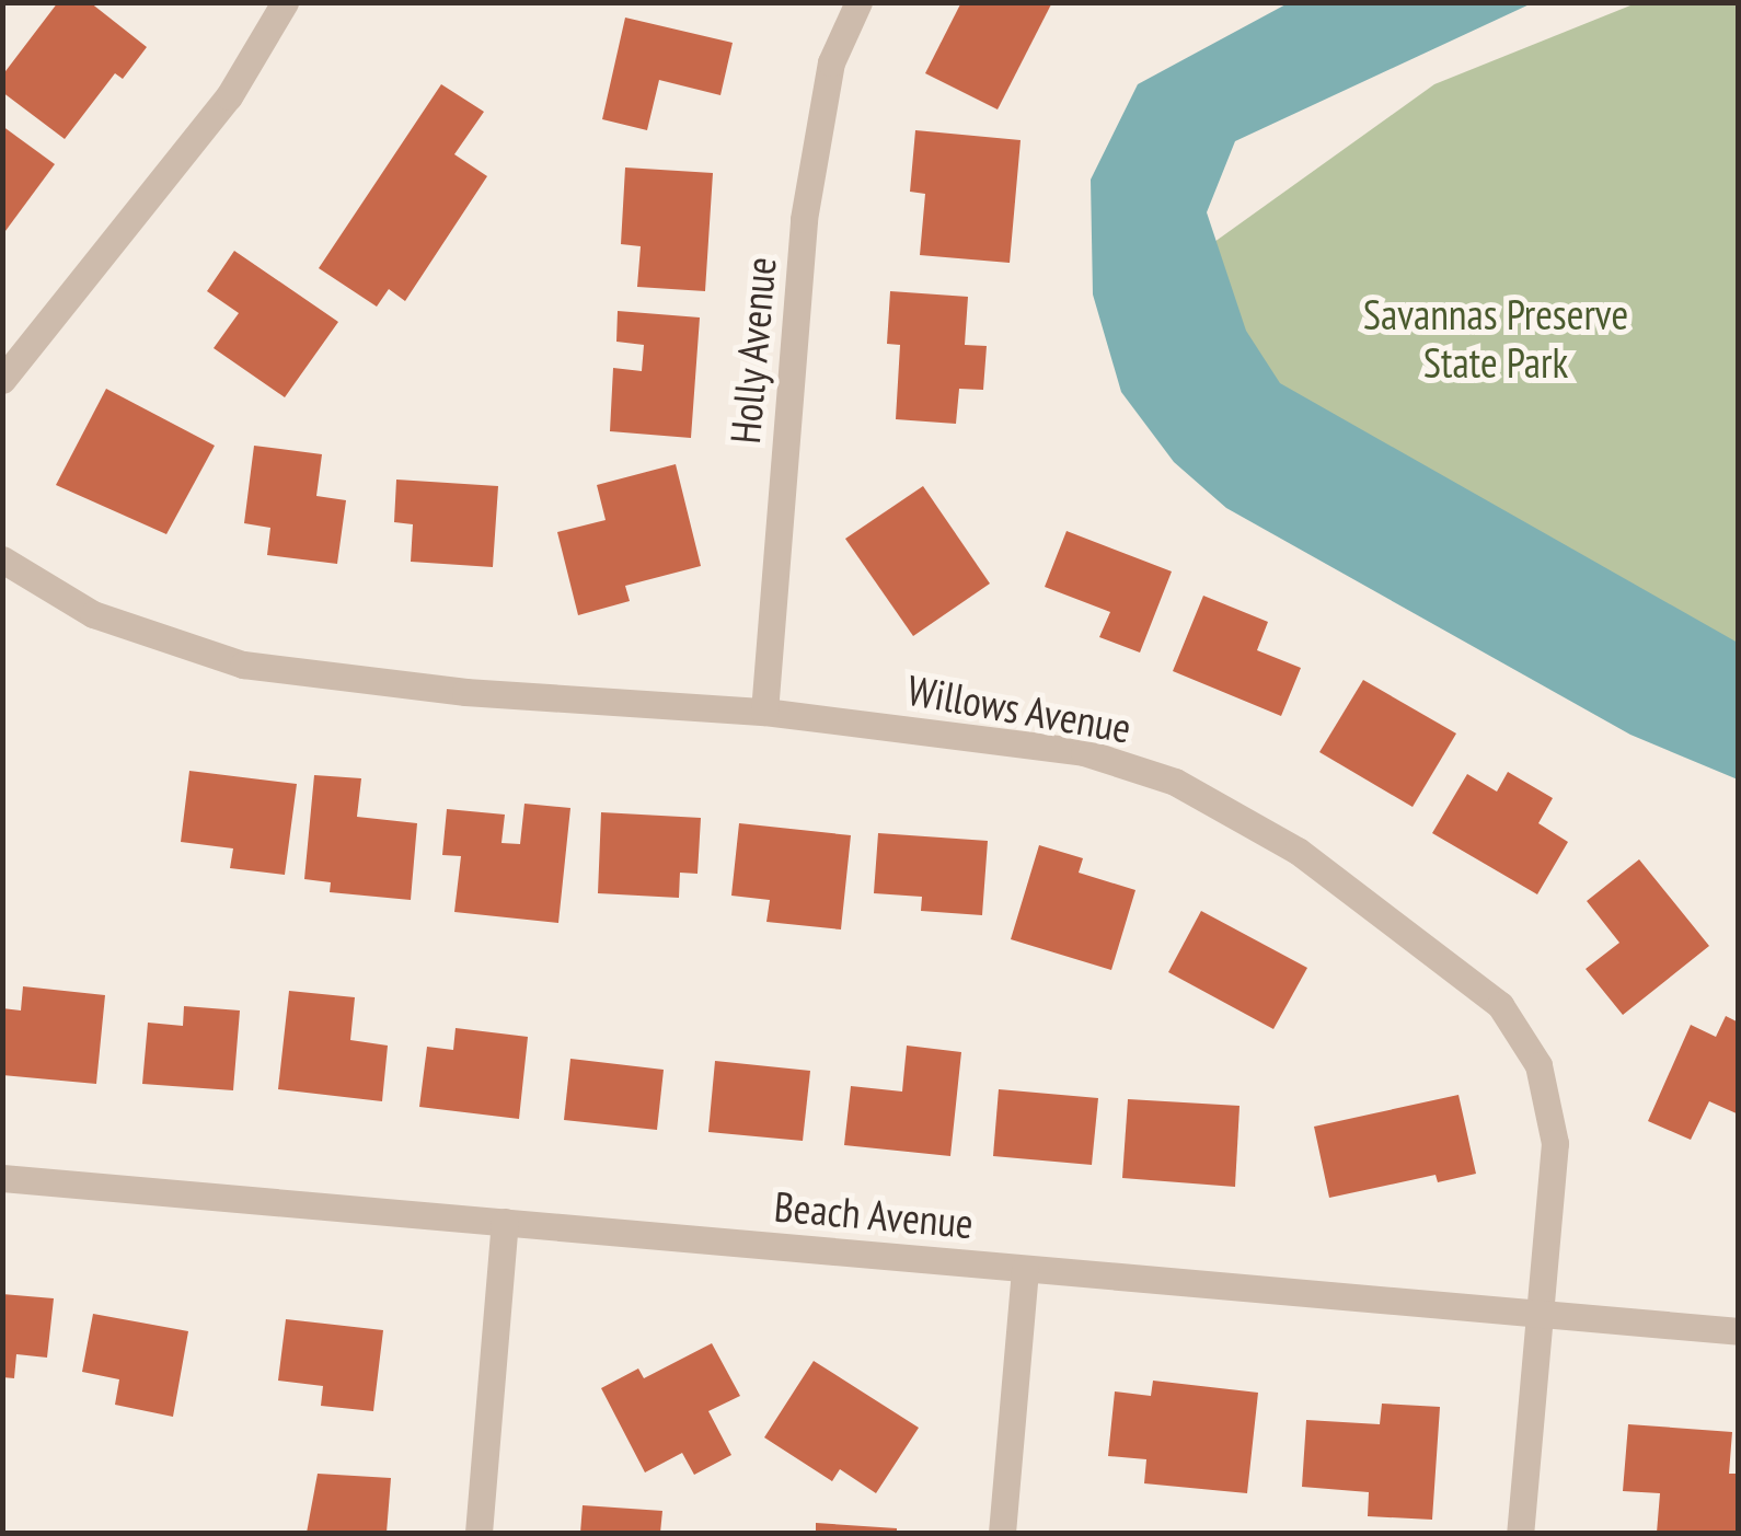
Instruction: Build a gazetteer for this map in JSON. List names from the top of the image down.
{
  "streets": {
    "street": ["Holly Avenue", "Willows Avenue", "Beach Avenue"]
  },
  "crossings": [
    ["Holly Avenue", "Willows Avenue"],
    ["Willows Avenue", "Beach Avenue"]
  ],
  "parks": ["Savannas Preserve State Park"]
}
